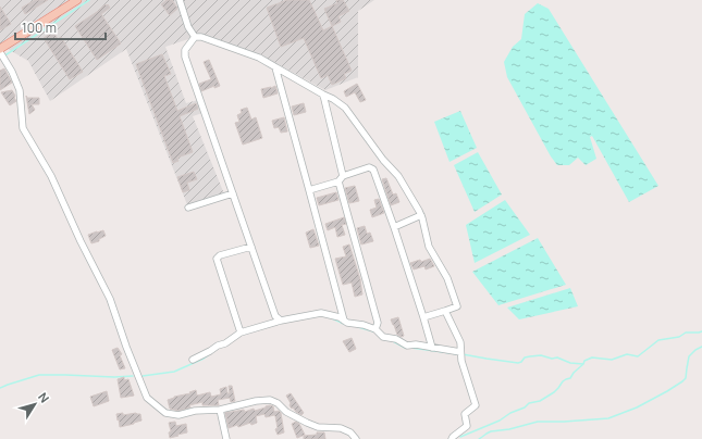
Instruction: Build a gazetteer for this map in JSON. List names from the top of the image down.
{
  "scale_bar": "100 m",
  "north": "top right"
}
